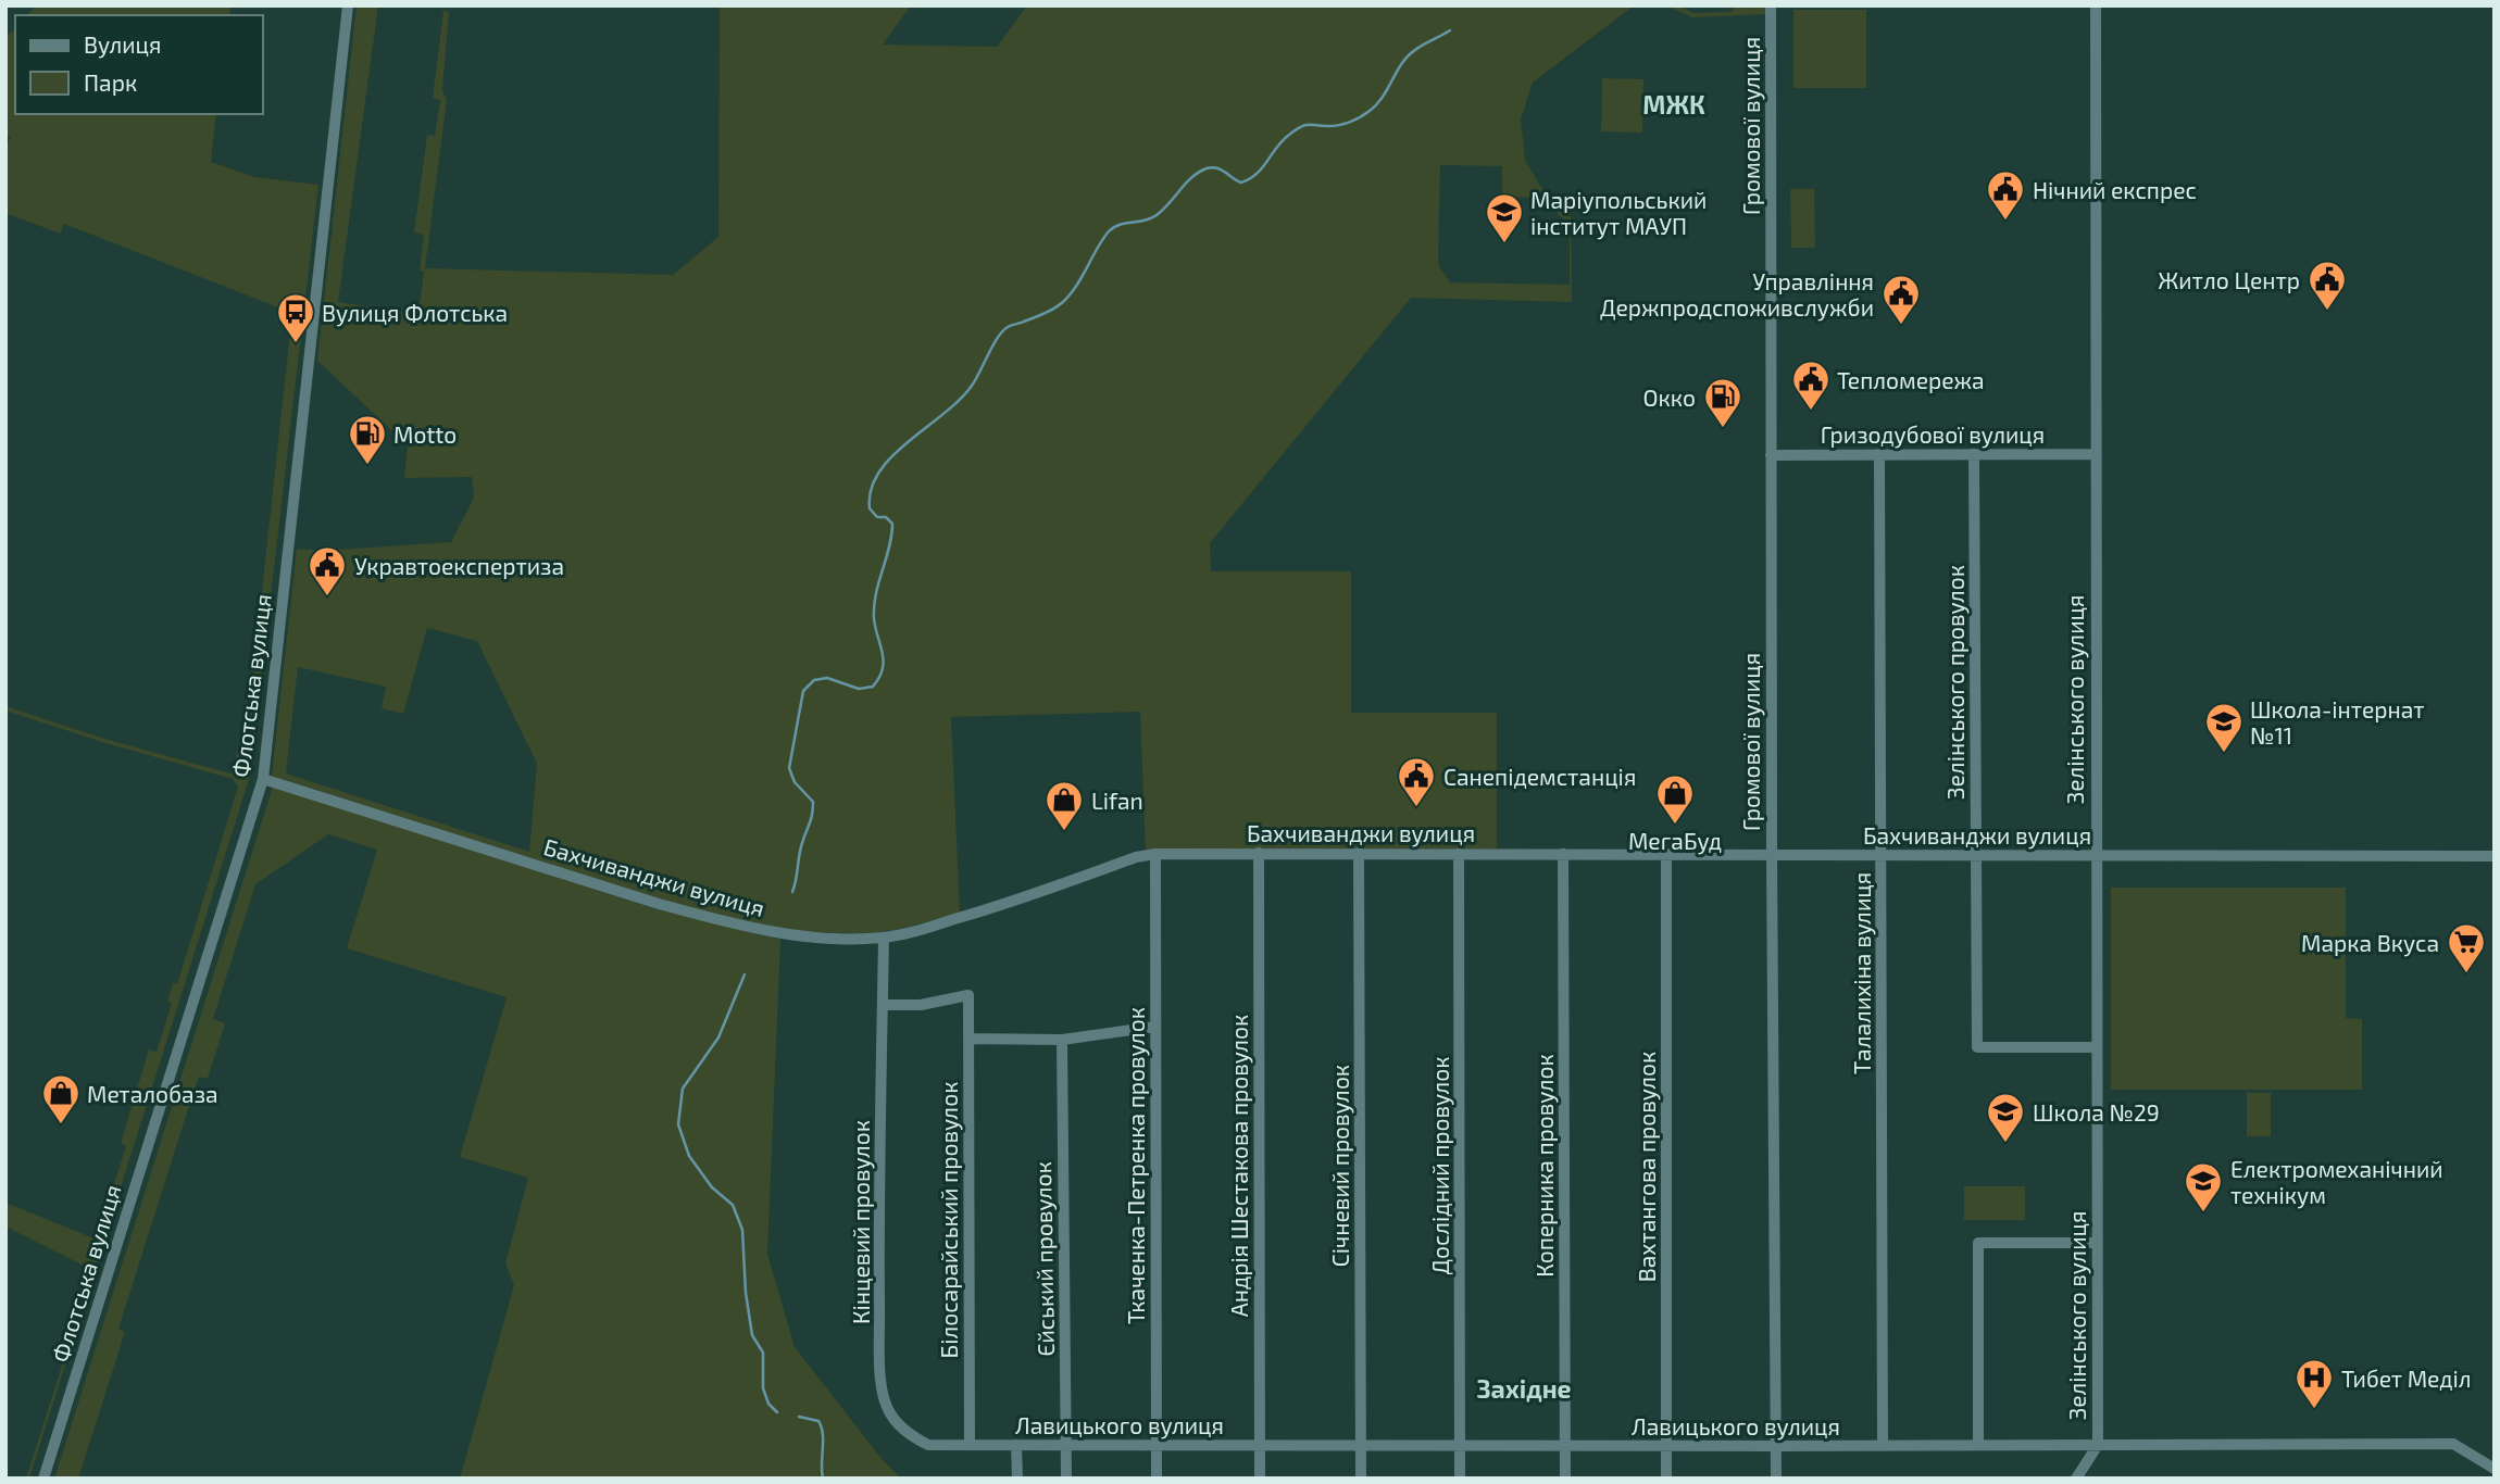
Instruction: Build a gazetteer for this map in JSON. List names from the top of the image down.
{
  "streets": {
    "street": [
      "Громової вулиця",
      "Гризодубової вулиця",
      "Зелінського провулок",
      "Флотська вулиця",
      "Зелінського вулиця",
      "Бахчиванджи вулиця",
      "Талалихіна вулиця",
      "Ткаченка-Петренка провулок",
      "Андрія Шестакова провулок",
      "Січневий провулок",
      "Дослідний провулок",
      "Коперника провулок",
      "Вахтангова провулок",
      "Білосарайський провулок",
      "Кінцевий провулок",
      "Єйський провулок",
      "Лавицького вулиця"
    ]
  },
  "crossings": [
    ["Громової вулиця", "Гризодубової вулиця"],
    ["Громової вулиця", "Бахчиванджи вулиця"],
    ["Громової вулиця", "Лавицького вулиця"],
    ["Гризодубової вулиця", "Зелінського провулок"],
    ["Гризодубової вулиця", "Зелінського вулиця"],
    ["Гризодубової вулиця", "Талалихіна вулиця"],
    ["Зелінського провулок", "Зелінського вулиця"],
    ["Зелінського провулок", "Бахчиванджи вулиця"],
    ["Флотська вулиця", "Бахчиванджи вулиця"],
    ["Зелінського вулиця", "Бахчиванджи вулиця"],
    ["Зелінського вулиця", "Лавицького вулиця"],
    ["Бахчиванджи вулиця", "Талалихіна вулиця"],
    ["Бахчиванджи вулиця", "Ткаченка-Петренка провулок"],
    ["Бахчиванджи вулиця", "Андрія Шестакова провулок"],
    ["Бахчиванджи вулиця", "Січневий провулок"],
    ["Бахчиванджи вулиця", "Дослідний провулок"],
    ["Бахчиванджи вулиця", "Коперника провулок"],
    ["Бахчиванджи вулиця", "Вахтангова провулок"],
    ["Бахчиванджи вулиця", "Кінцевий провулок"],
    ["Талалихіна вулиця", "Лавицького вулиця"],
    ["Ткаченка-Петренка провулок", "Лавицького вулиця"],
    ["Андрія Шестакова провулок", "Лавицького вулиця"],
    ["Січневий провулок", "Лавицького вулиця"],
    ["Дослідний провулок", "Лавицького вулиця"],
    ["Коперника провулок", "Лавицького вулиця"],
    ["Вахтангова провулок", "Лавицького вулиця"],
    ["Білосарайський провулок", "Кінцевий провулок"],
    ["Білосарайський провулок", "Лавицького вулиця"],
    ["Кінцевий провулок", "Лавицького вулиця"],
    ["Єйський провулок", "Лавицького вулиця"]
  ],
  "districts": ["МЖК", "Західне"],
  "places": {
    "public building": [
      "Нічний експрес",
      "Житло Центр",
      "Управління Держпродспоживслужби",
      "Тепломережа",
      "Укравтоекспертиза",
      "Санепідемстанція"
    ],
    "school or university": [
      "Маріупольський інститут МАУП",
      "Школа-інтернат №11",
      "Школа №29",
      "Електромеханічний технікум"
    ],
    "bus stop": ["Вулиця Флотська"],
    "fuel station": ["Окко", "Motto"],
    "shop": ["МегаБуд", "Lifan", "Металобаза"],
    "supermarket": ["Марка Вкуса"],
    "hospital": ["Тибет Меділ"]
  },
  "legend": ["Вулиця", "Парк"]
}
